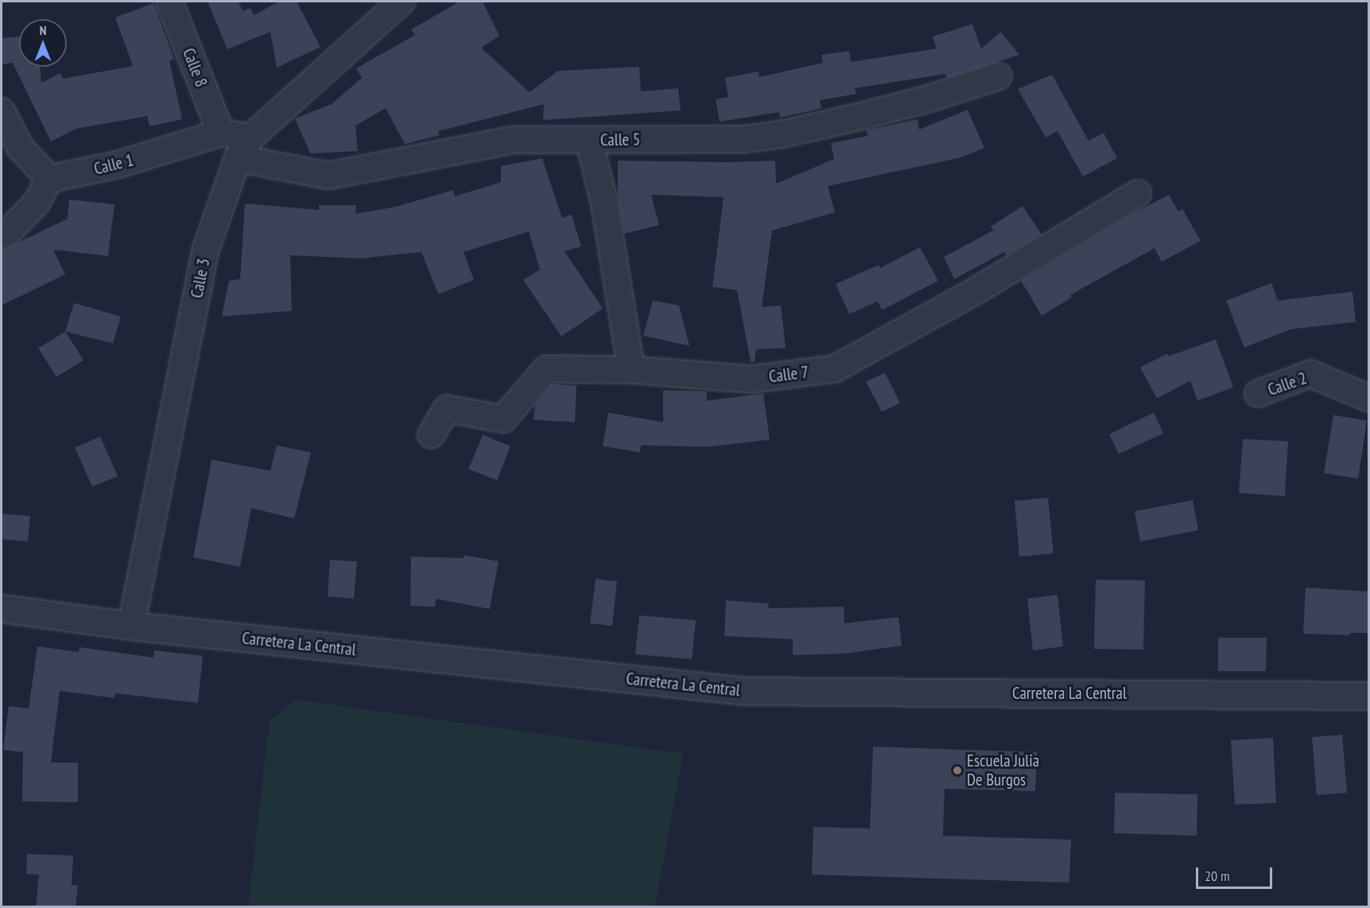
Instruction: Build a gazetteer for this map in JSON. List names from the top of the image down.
{
  "streets": {
    "street": [
      "Calle 8",
      "Calle 5",
      "Calle 1",
      "Calle 3",
      "Calle 7",
      "Calle 2",
      "Carretera La Central"
    ]
  },
  "crossings": [
    ["Calle 8", "Calle 1"],
    ["Calle 5", "Calle 3"],
    ["Calle 1", "Calle 3"],
    ["Calle 3", "Carretera La Central"]
  ],
  "places": ["Escuela Julia De Burgos"],
  "scale_bar": "20 m",
  "north": "top"
}
